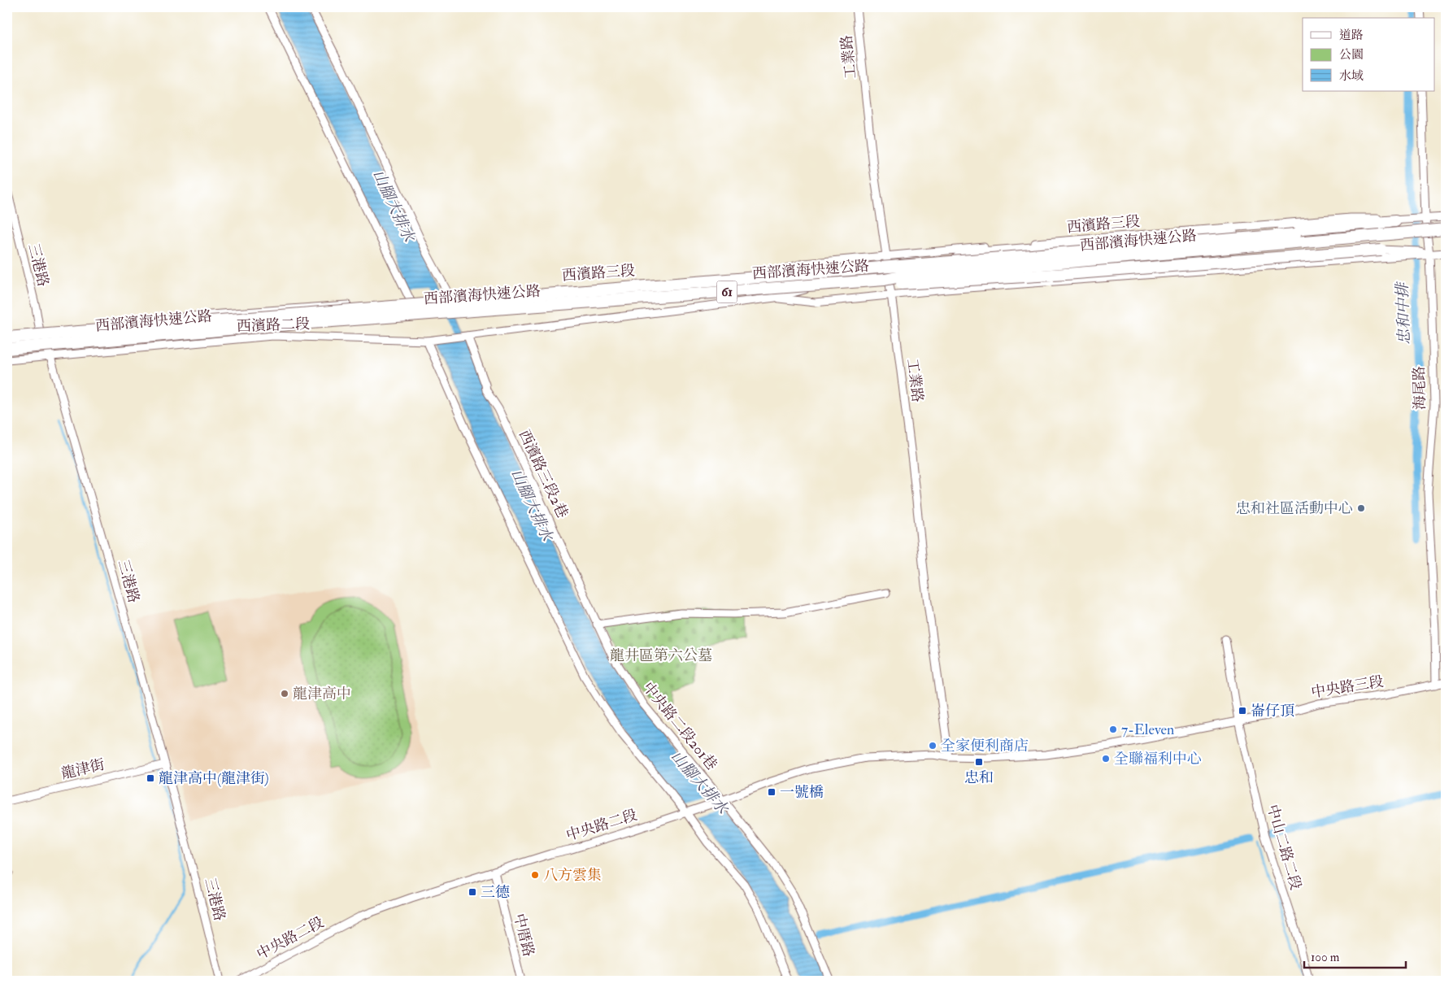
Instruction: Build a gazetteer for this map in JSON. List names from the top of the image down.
{
  "streets": {
    "highway": ["西部濱海快速公路", "61"],
    "street": [
      "工業路",
      "西濱路三段",
      "三港路",
      "西濱路二段",
      "海尾路",
      "西濱路三段2巷",
      "中央路三段",
      "中央路二段201巷",
      "龍津街",
      "中央路二段",
      "中山二路二段",
      "中厝路"
    ]
  },
  "crossings": [
    ["工業路", "西濱路三段"],
    ["工業路", "西部濱海快速公路"],
    ["工業路", "中央路二段"],
    ["西濱路三段", "西部濱海快速公路"],
    ["西濱路三段", "西濱路二段"],
    ["西濱路三段", "海尾路"],
    ["西濱路三段", "西濱路三段2巷"],
    ["三港路", "西濱路二段"],
    ["三港路", "龍津街"],
    ["西濱路二段", "西濱路三段2巷"],
    ["海尾路", "中央路三段"],
    ["西濱路三段2巷", "中央路二段201巷"],
    ["中央路三段", "中央路二段"],
    ["中央路三段", "中山二路二段"],
    ["中央路二段201巷", "中央路二段"],
    ["中央路二段", "中厝路"]
  ],
  "water": ["山腳大排水", "忠和中排"],
  "parks": ["龍井區第六公墓"],
  "places": {
    "other": [
      "忠和社區活動中心",
      "龍津高中",
      "7-Eleven",
      "全家便利商店",
      "全聯福利中心",
      "八方雲集"
    ],
    "transit": [
      "崙仔頂",
      "忠和",
      "龍津高中(龍津街)",
      "一號橋",
      "三德"
    ]
  },
  "legend": ["道路", "公園", "水域"],
  "scale_bar": "100 m"
}
